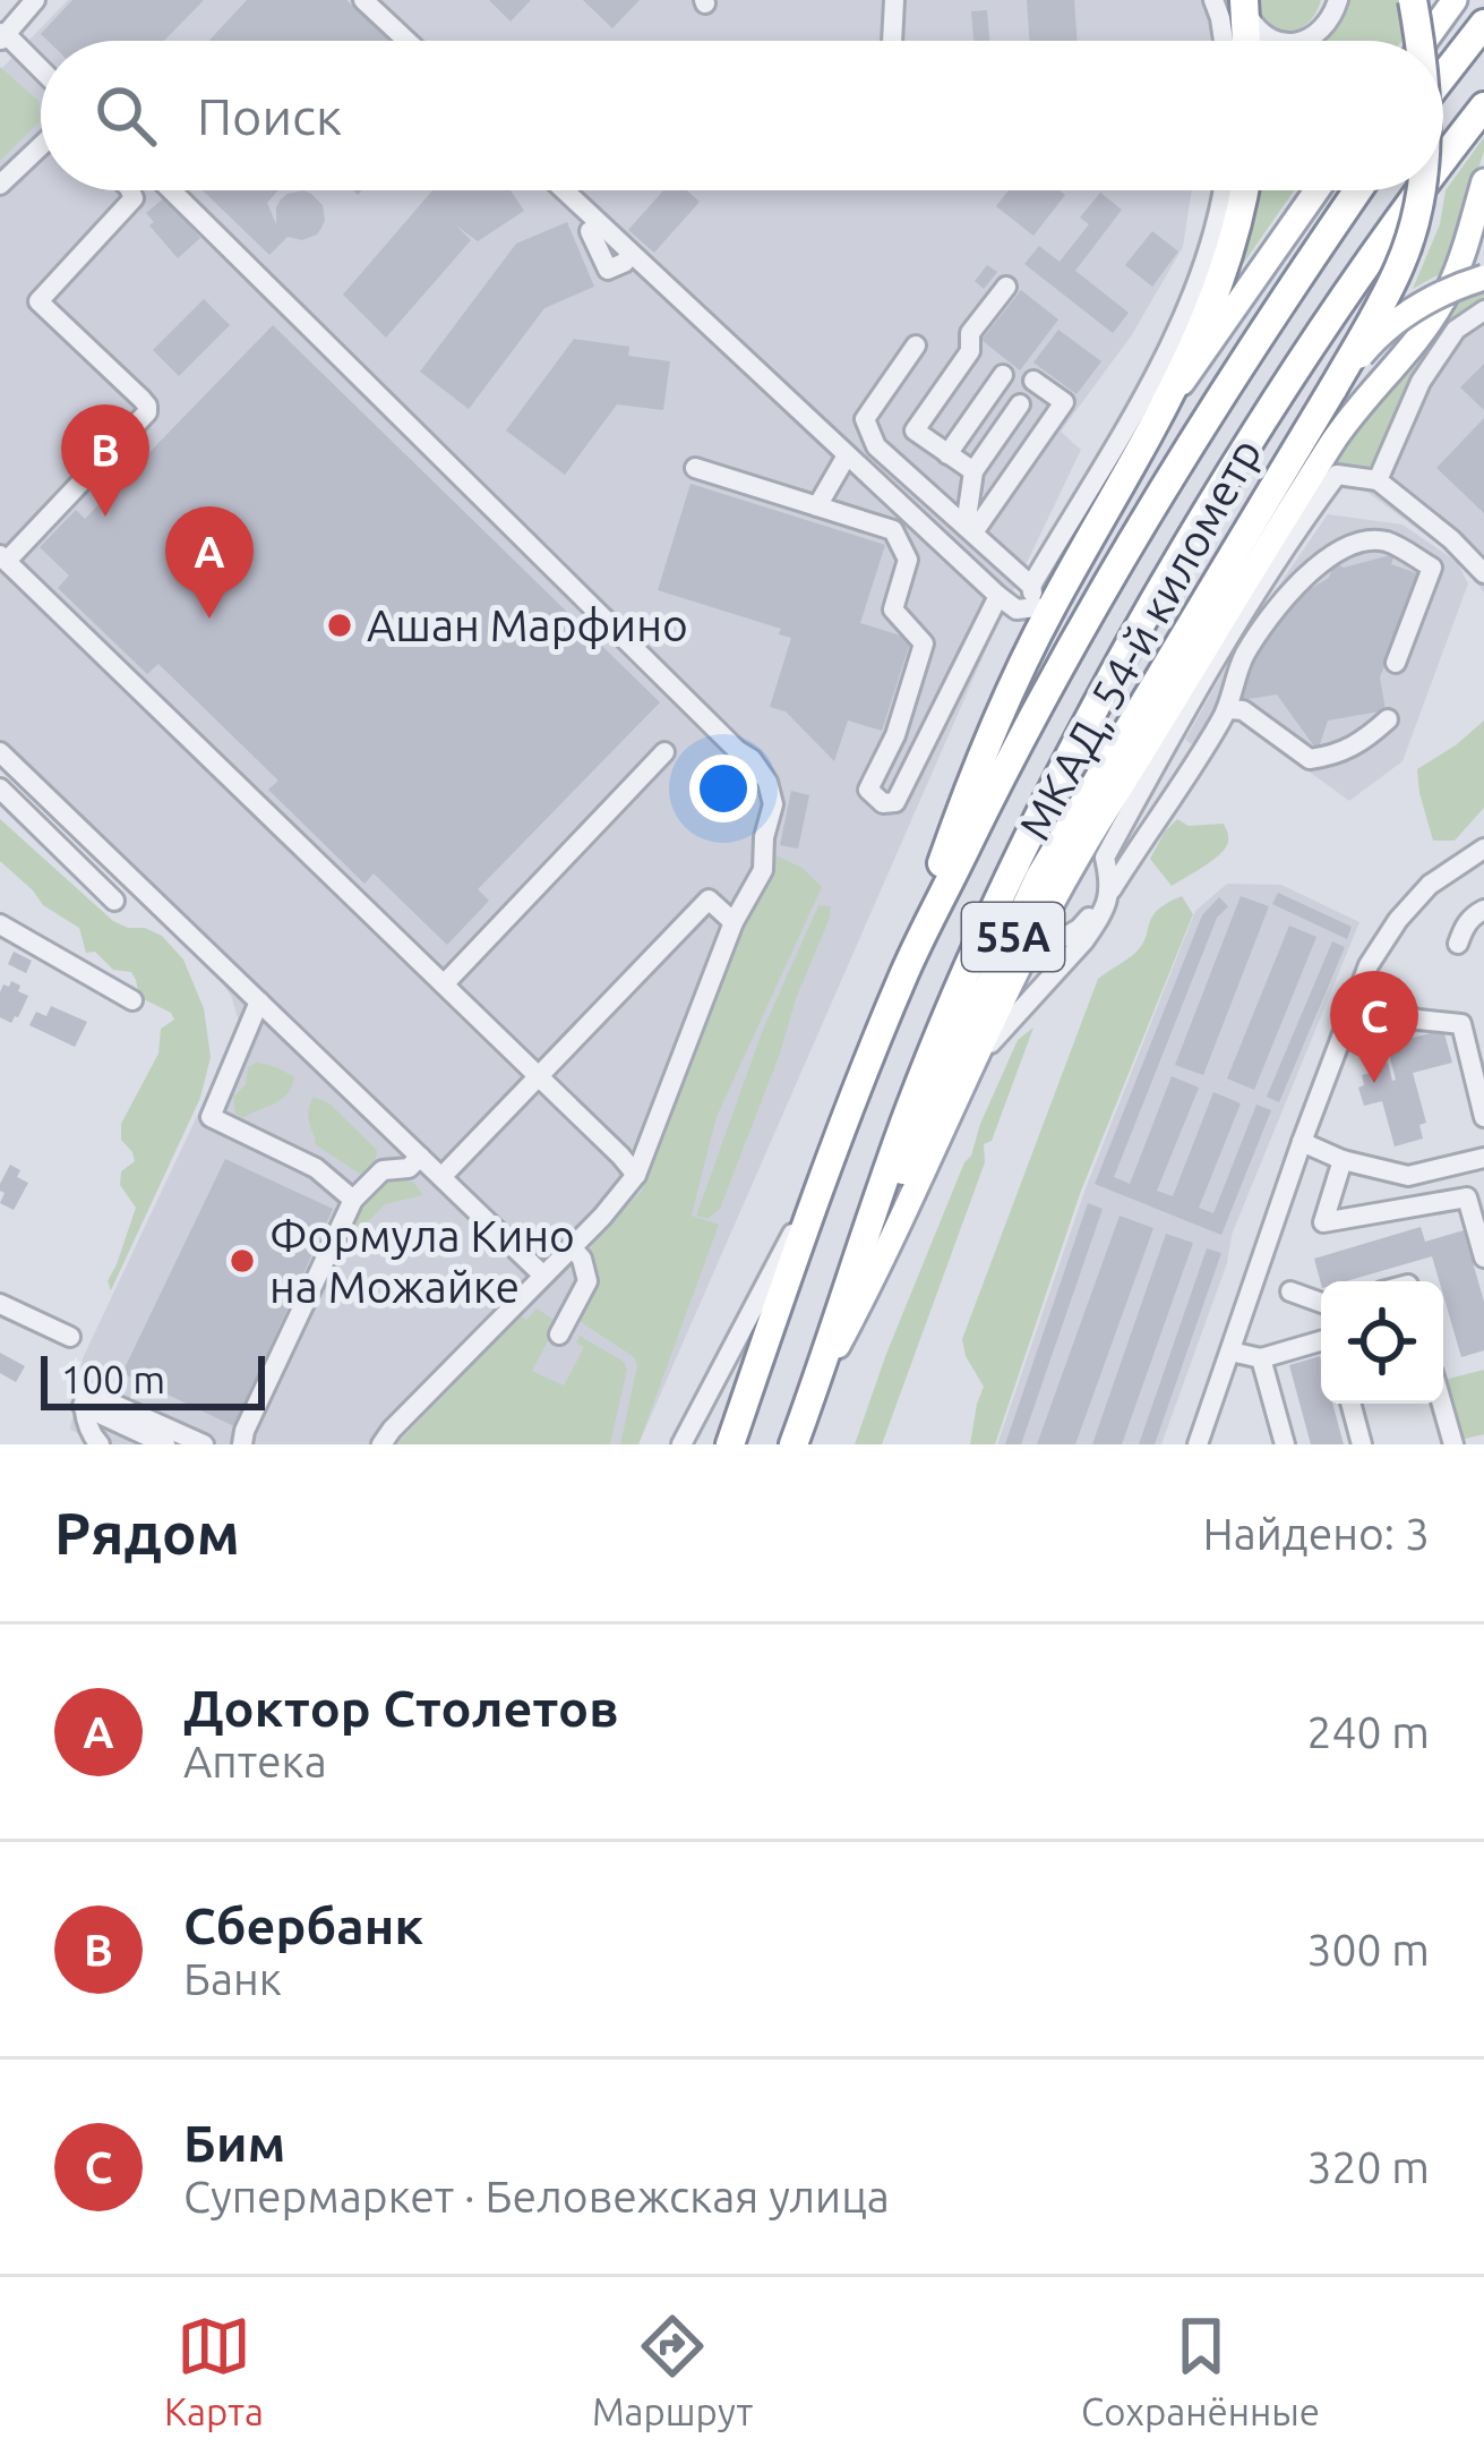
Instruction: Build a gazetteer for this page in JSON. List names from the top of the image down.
{
  "streets": {
    "highway": ["МКАД, 54-й километр", "55А"]
  },
  "crossings": [
    ["МКАД, 54-й километр", "55А"]
  ],
  "places": ["Ашан Марфино", "Формула Кино на Можайке"],
  "scale_bar": "100 m",
  "page": {
    "search": "Поиск",
    "pins": ["B", "A", "C"],
    "scale": "100 m",
    "heading": ["Рядом", "Найдено: 3"],
    "list": [
      {
        "mark": "A",
        "name": "Доктор Столетов",
        "note": "Аптека",
        "value": "240 m"
      },
      {
        "mark": "B",
        "name": "Сбербанк",
        "note": "Банк",
        "value": "300 m"
      },
      {
        "mark": "C",
        "name": "Бим",
        "note": "Супермаркет · Беловежская улица",
        "value": "320 m"
      }
    ],
    "nav": ["Карта", "Маршрут", "Сохранённые"]
  }
}
